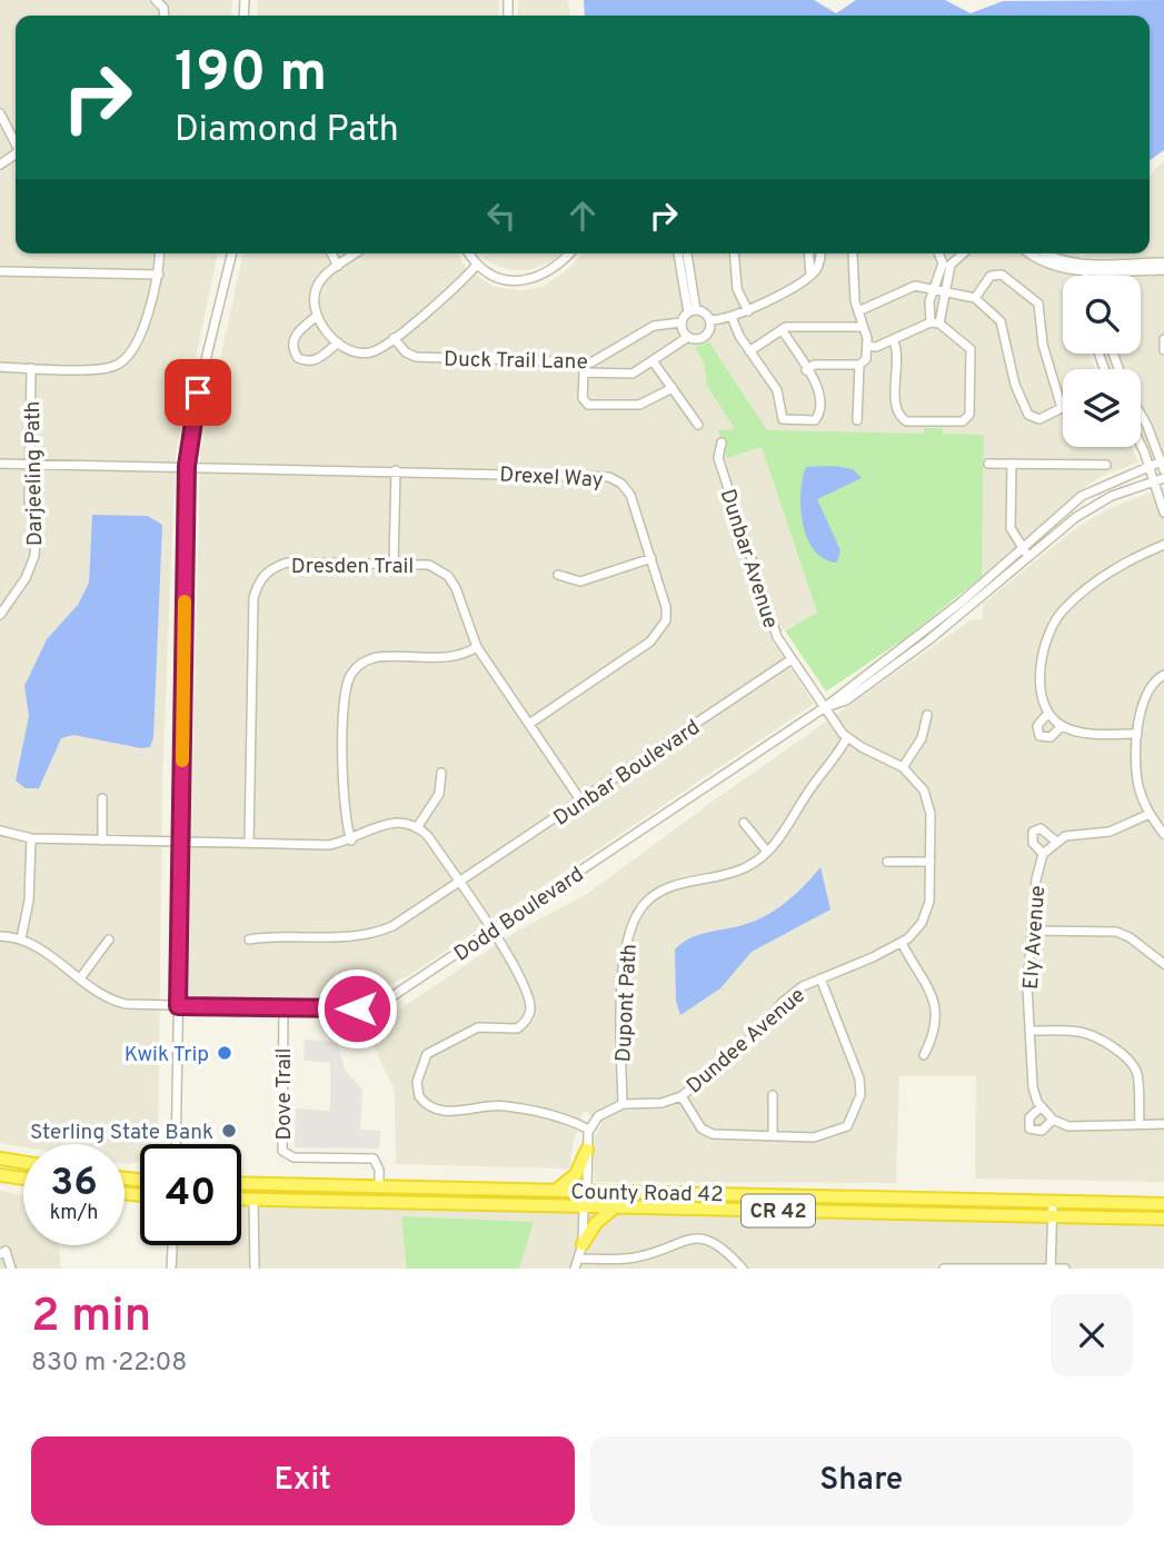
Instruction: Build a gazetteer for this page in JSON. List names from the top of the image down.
{
  "streets": {
    "highway": ["County Road 42", "CR 42"],
    "street": [
      "Duck Trail Lane",
      "Darjeeling Path",
      "Drexel Way",
      "Dunbar Avenue",
      "Dresden Trail",
      "Dunbar Boulevard",
      "Dodd Boulevard",
      "Ely Avenue",
      "Dupont Path",
      "Dundee Avenue",
      "Dove Trail"
    ]
  },
  "crossings": [
    ["Darjeeling Path", "Drexel Way"],
    ["Drexel Way", "Dresden Trail"],
    ["Dunbar Avenue", "Dunbar Boulevard"],
    ["Dunbar Avenue", "Dodd Boulevard"],
    ["Dunbar Avenue", "Dundee Avenue"],
    ["Dresden Trail", "Dunbar Boulevard"],
    ["Dodd Boulevard", "Dundee Avenue"],
    ["Dodd Boulevard", "Dove Trail"],
    ["Dupont Path", "Dundee Avenue"],
    ["Dove Trail", "County Road 42"]
  ],
  "places": ["Kwik Trip", "Sterling State Bank"],
  "page": {
    "turn": ["190 m", "Diamond Path"],
    "speed": "36 km/h",
    "limit": "40",
    "heading": ["2 min", "830 m · 22:08"],
    "buttons": ["Exit", "Share"]
  }
}
